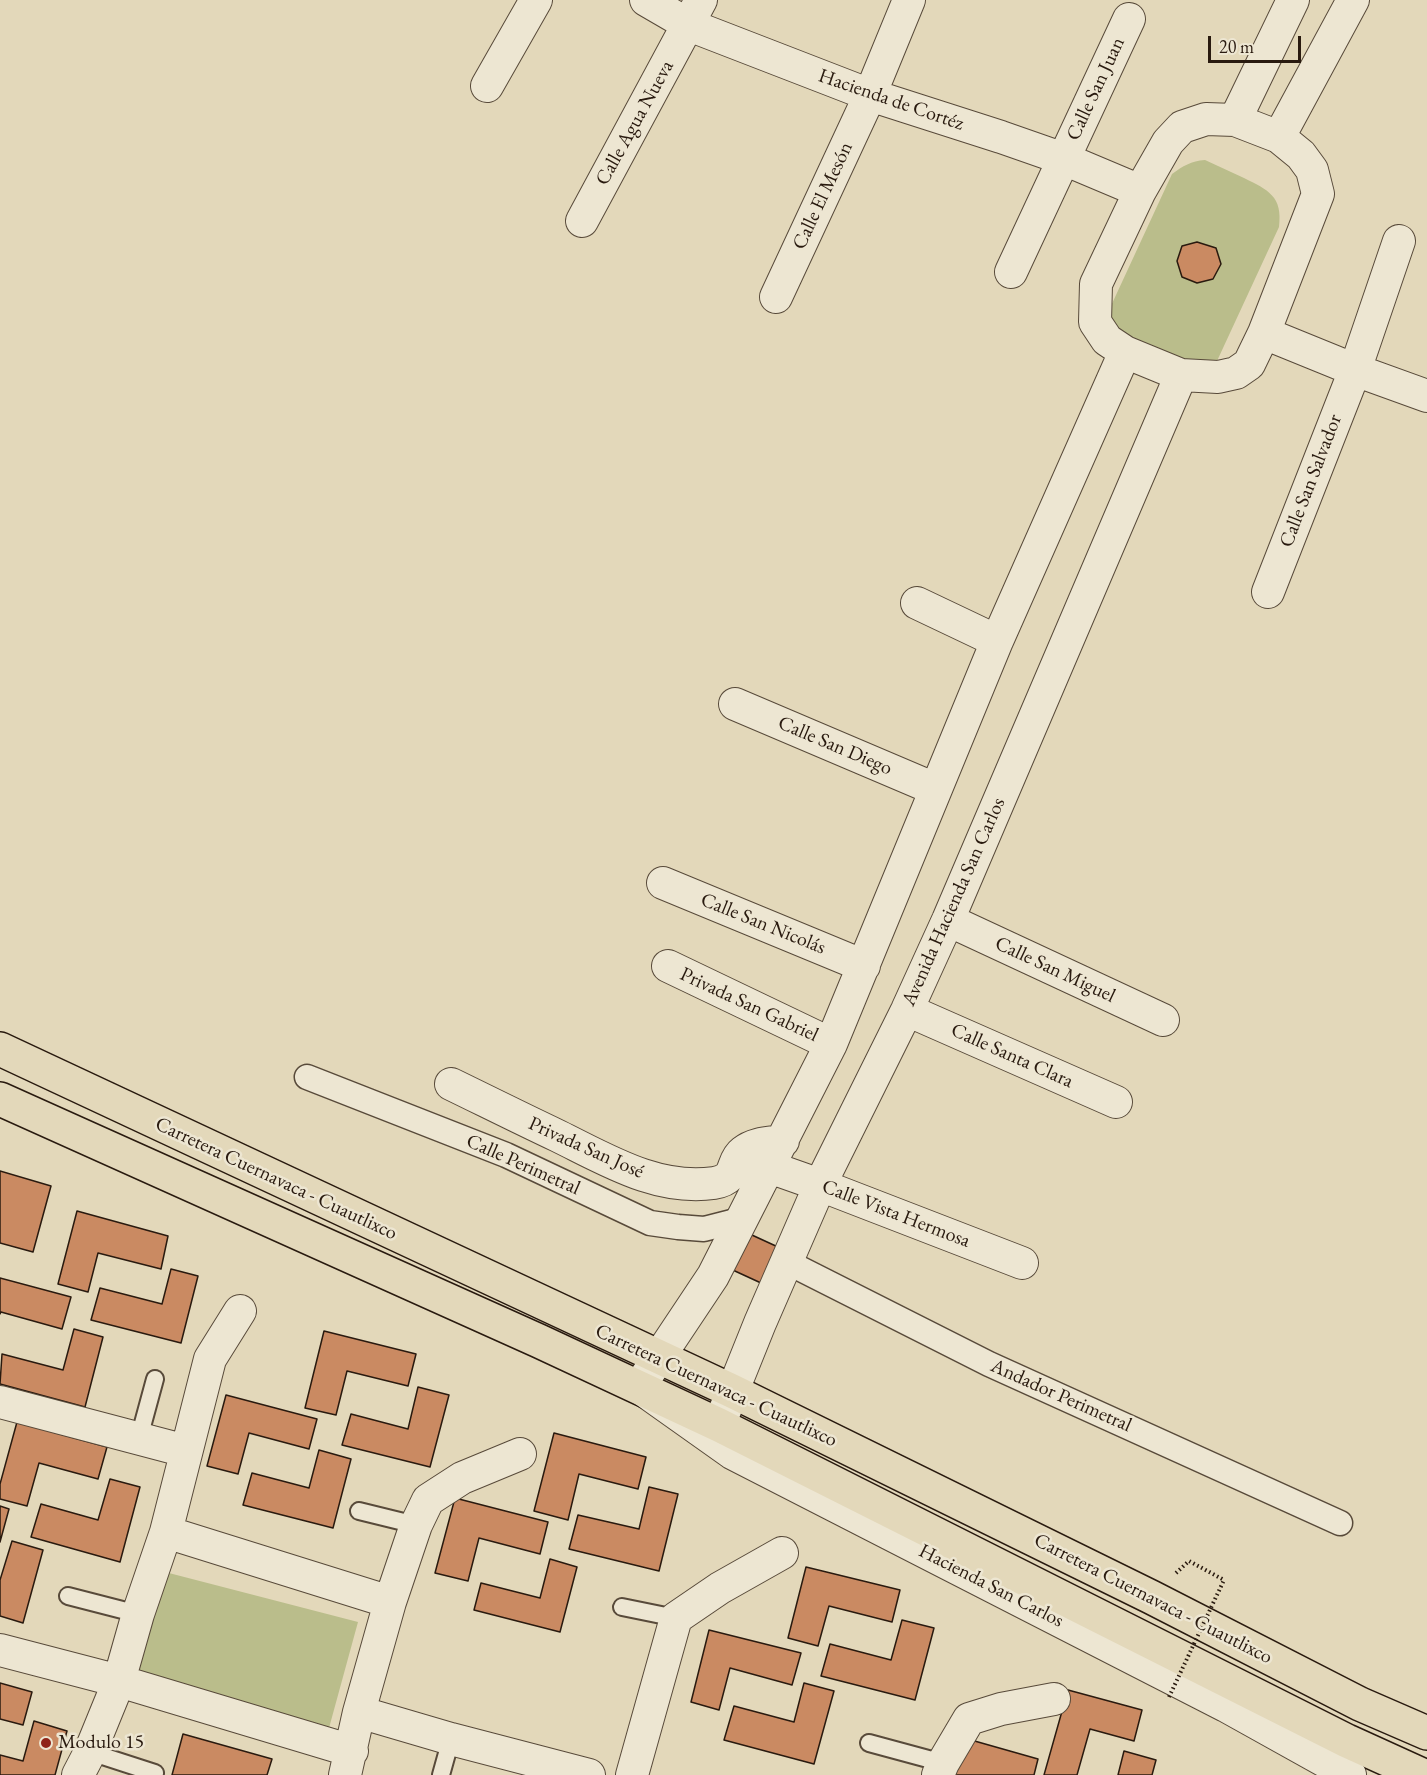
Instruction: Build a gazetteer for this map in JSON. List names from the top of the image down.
{
  "streets": {
    "main road": ["Carretera Cuernavaca - Cuautlixco"],
    "street": [
      "Calle San Juan",
      "Hacienda de Cortéz",
      "Calle Agua Nueva",
      "Calle El Mesón",
      "Calle San Salvador",
      "Calle San Diego",
      "Avenida Hacienda San Carlos",
      "Calle San Nicolás",
      "Calle San Miguel",
      "Privada San Gabriel",
      "Calle Santa Clara",
      "Privada San José",
      "Calle Perimetral",
      "Calle Vista Hermosa",
      "Andador Perimetral",
      "Hacienda San Carlos"
    ]
  },
  "crossings": [
    ["Calle San Juan", "Hacienda de Cortéz"],
    ["Hacienda de Cortéz", "Calle Agua Nueva"],
    ["Hacienda de Cortéz", "Calle El Mesón"],
    ["Avenida Hacienda San Carlos", "Calle San Miguel"],
    ["Avenida Hacienda San Carlos", "Calle Santa Clara"],
    ["Avenida Hacienda San Carlos", "Carretera Cuernavaca - Cuautlixco"],
    ["Avenida Hacienda San Carlos", "Calle Vista Hermosa"],
    ["Avenida Hacienda San Carlos", "Andador Perimetral"],
    ["Privada San José", "Calle Vista Hermosa"],
    ["Carretera Cuernavaca - Cuautlixco", "Hacienda San Carlos"]
  ],
  "places": ["Modulo 15"],
  "scale_bar": "20 m"
}
